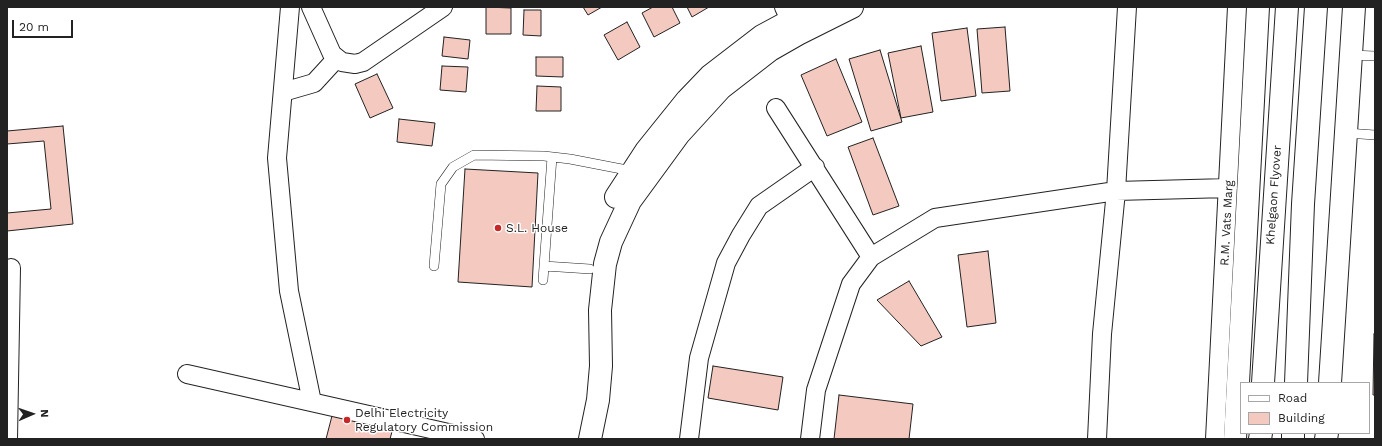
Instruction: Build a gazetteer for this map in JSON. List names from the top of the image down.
{
  "streets": {
    "main road": ["Khelgaon Flyover"],
    "street": ["R.M. Vats Marg"]
  },
  "places": ["S.L. House", "Delhi Electricity Regulatory Commission"],
  "legend": ["Road", "Building"],
  "scale_bar": "20 m",
  "north": "right"
}
